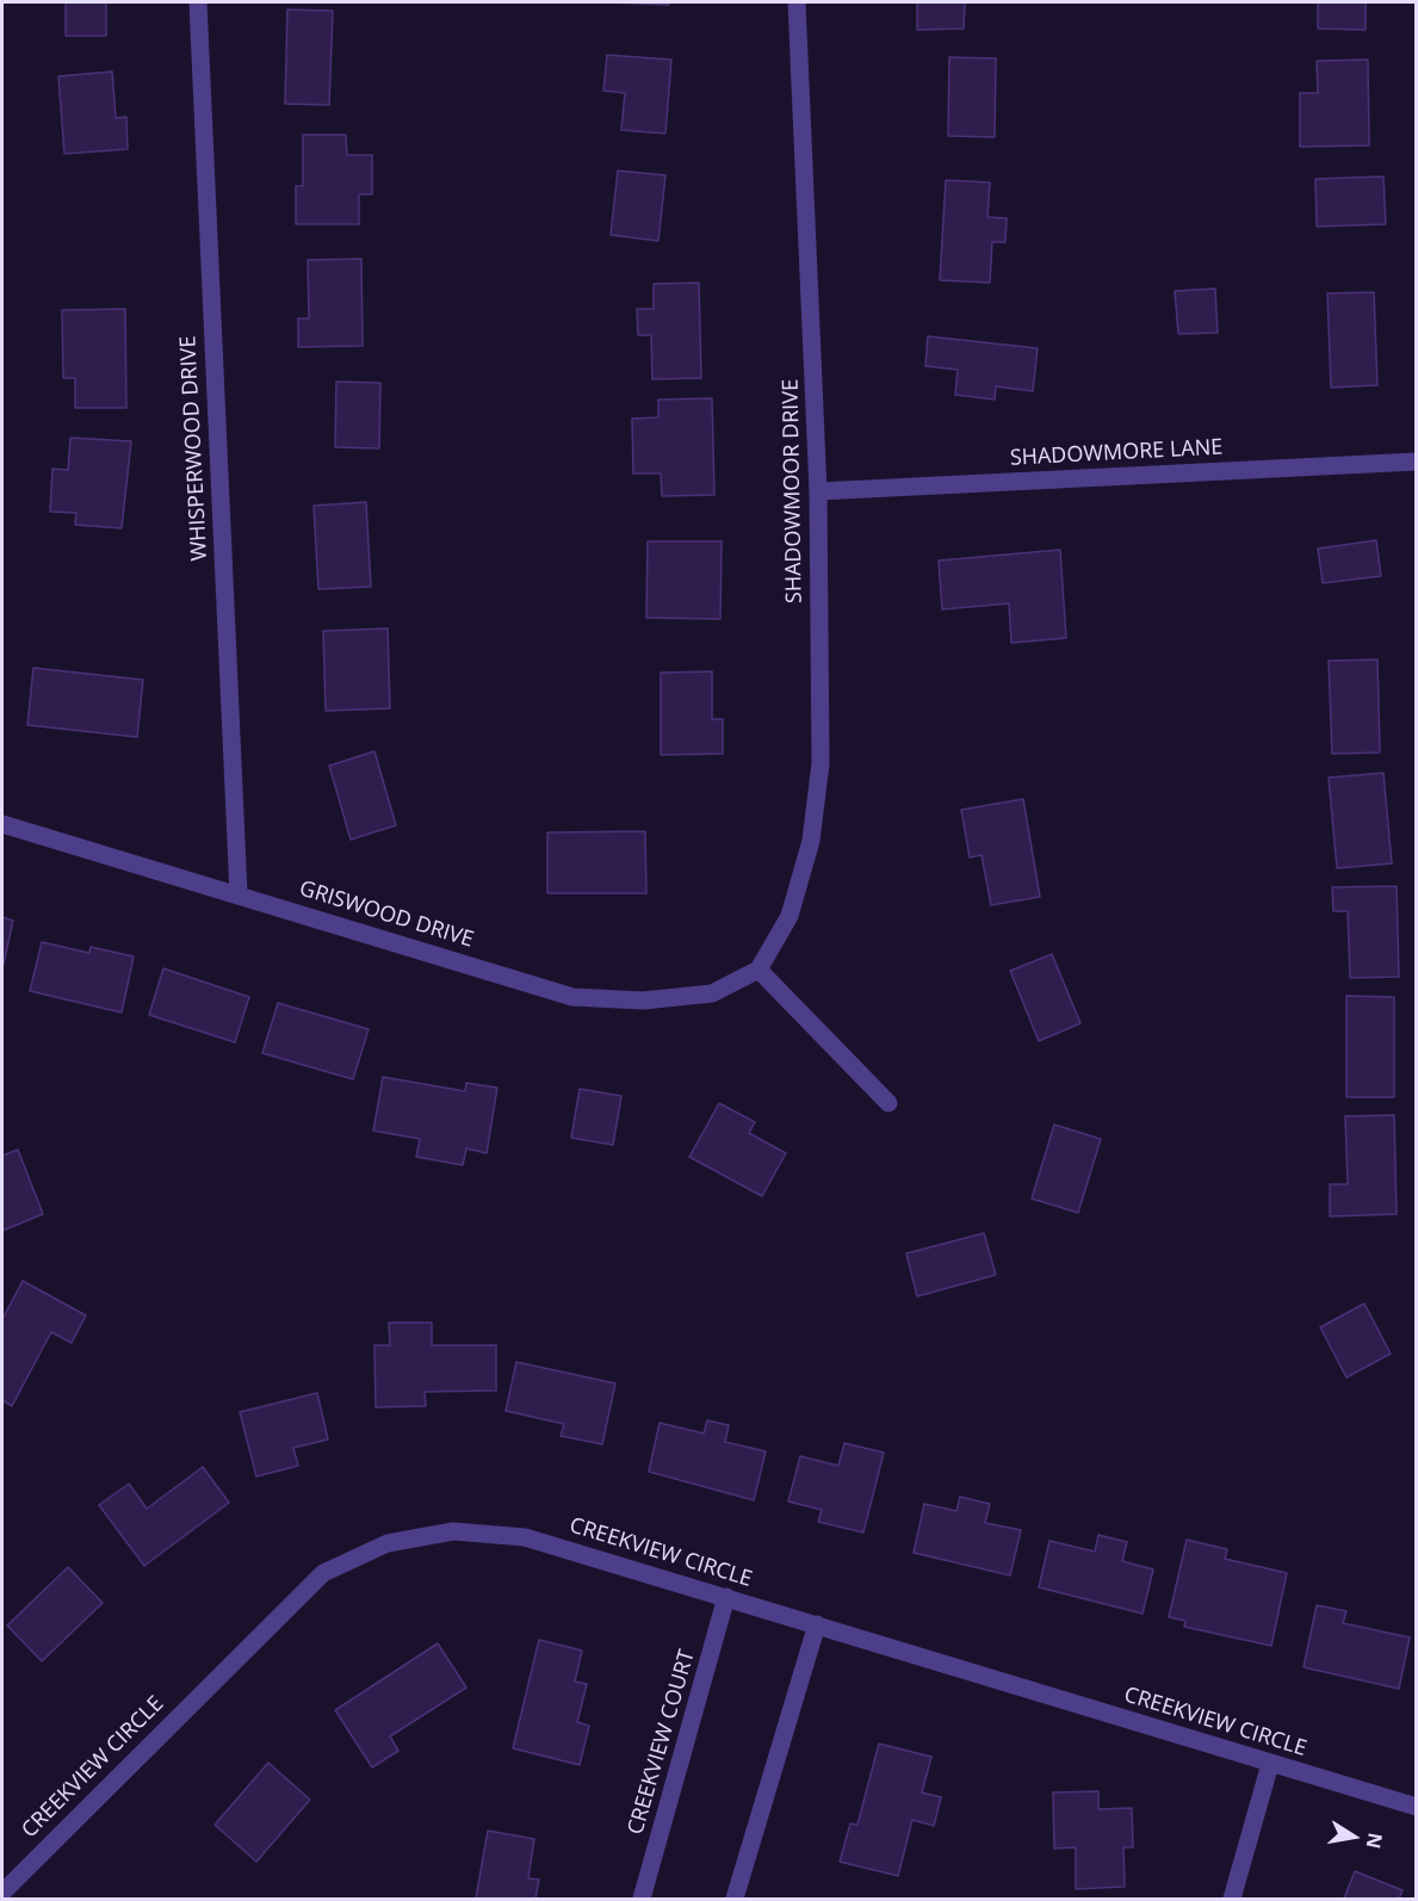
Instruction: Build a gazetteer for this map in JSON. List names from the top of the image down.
{
  "streets": {
    "street": [
      "WHISPERWOOD DRIVE",
      "SHADOWMORE LANE",
      "SHADOWMOOR DRIVE",
      "GRISWOOD DRIVE",
      "CREEKVIEW CIRCLE",
      "CREEKVIEW COURT"
    ]
  },
  "crossings": [
    ["WHISPERWOOD DRIVE", "GRISWOOD DRIVE"],
    ["SHADOWMORE LANE", "SHADOWMOOR DRIVE"],
    ["SHADOWMOOR DRIVE", "GRISWOOD DRIVE"],
    ["CREEKVIEW CIRCLE", "CREEKVIEW COURT"]
  ],
  "north": "right"
}
